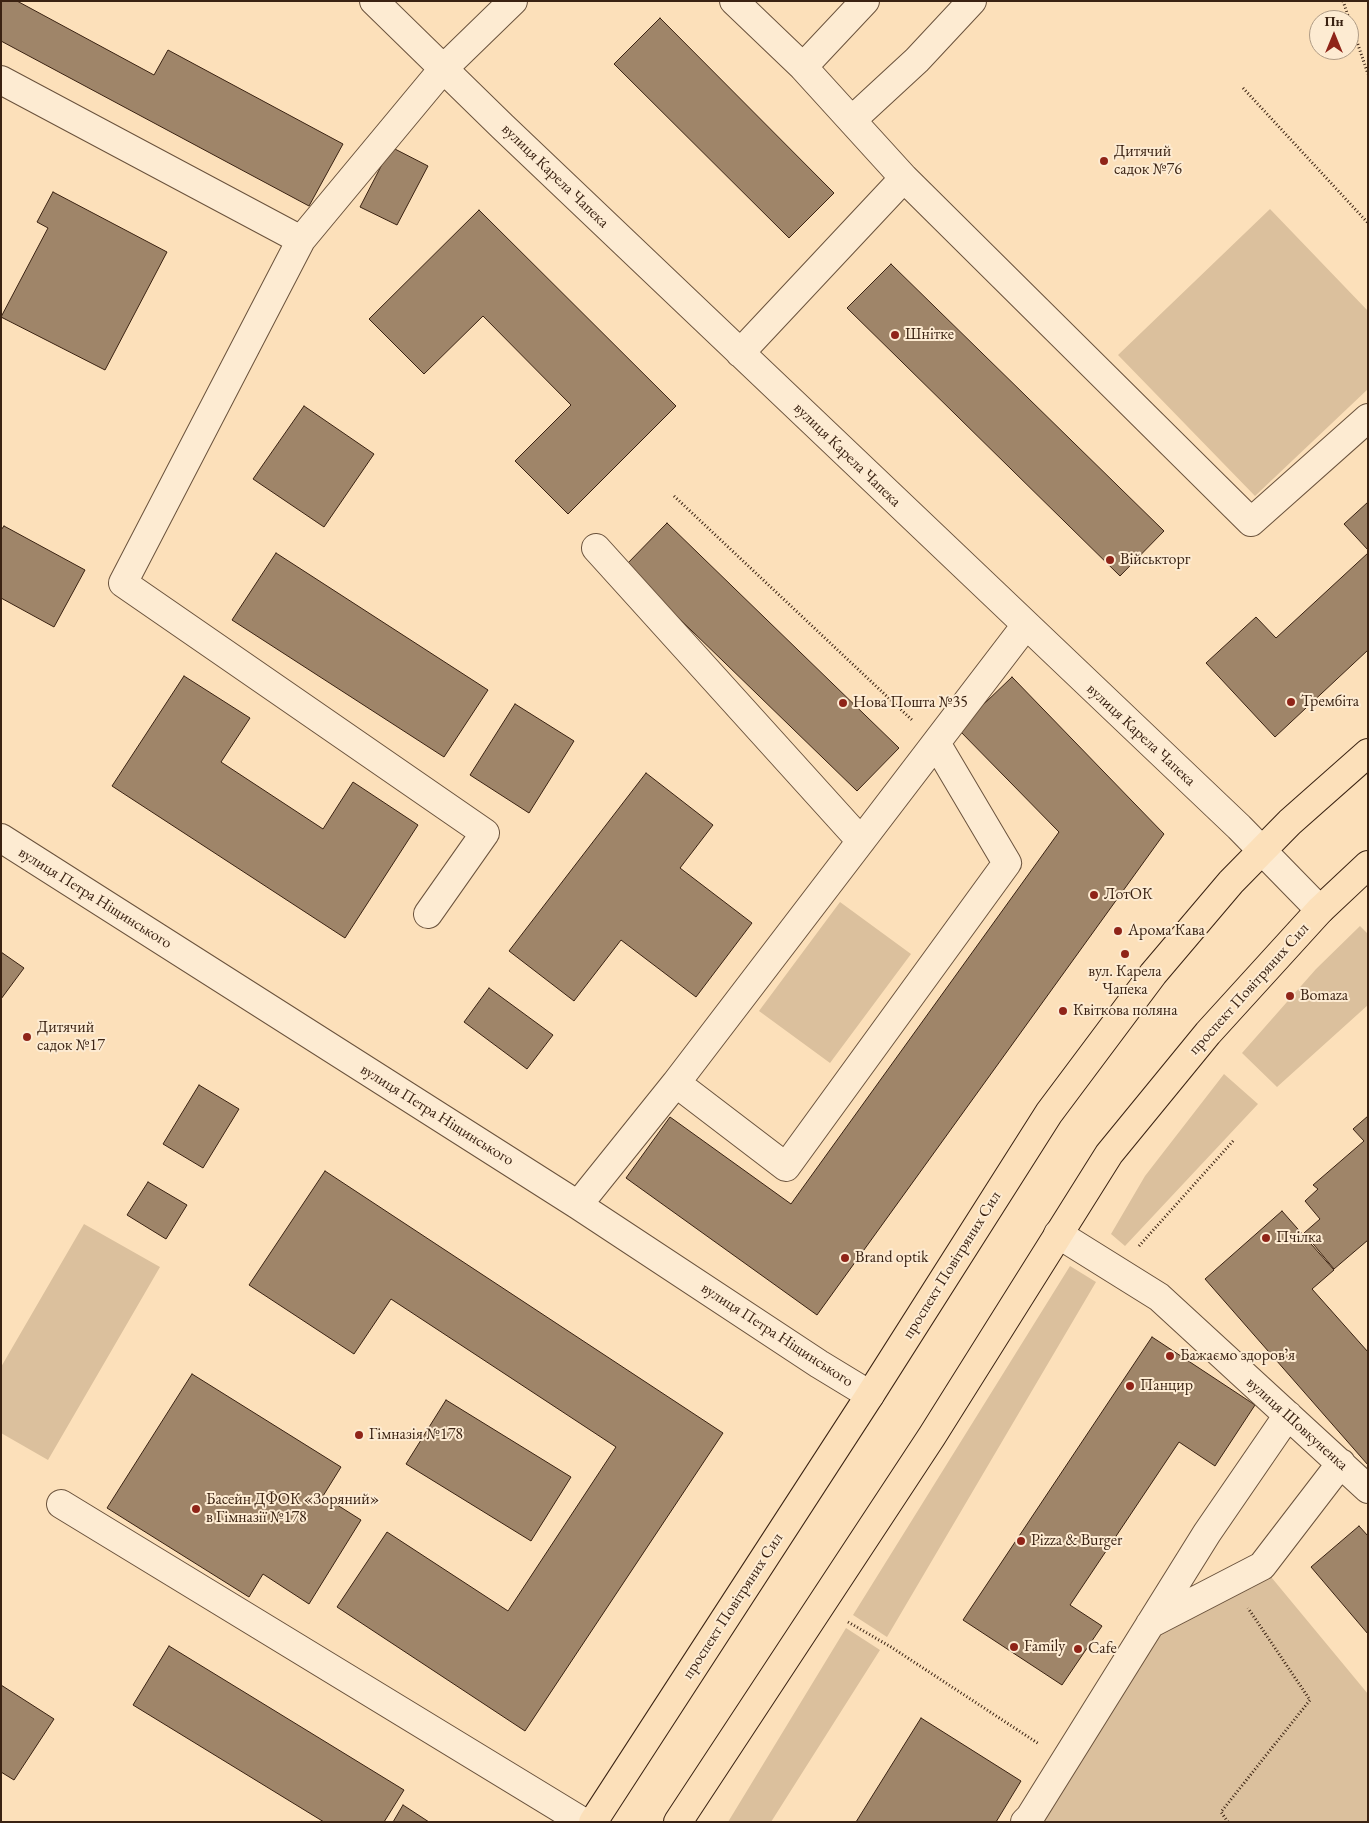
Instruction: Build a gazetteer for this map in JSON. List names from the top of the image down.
{
  "streets": {
    "main road": ["проспект Повітряних Сил"],
    "street": ["вулиця Карела Чапека", "вулиця Петра Ніщинського", "вулиця Шовкуненка"]
  },
  "crossings": [
    ["вулиця Карела Чапека", "проспект Повітряних Сил"],
    ["вулиця Петра Ніщинського", "проспект Повітряних Сил"],
    ["проспект Повітряних Сил", "вулиця Шовкуненка"]
  ],
  "places": [
    "Дитячий садок №76",
    "Шнітке",
    "Військторг",
    "Трембіта",
    "Нова Пошта №35",
    "ЛотОК",
    "Арома Кава",
    "вул. Карела Чапека",
    "Bomaza",
    "Квіткова поляна",
    "Дитячий садок №17",
    "Пчілка",
    "Brand optik",
    "Бажаємо здоровʼя",
    "Панцир",
    "Гімназія №178",
    "Басейн ДФОК «Зоряний» в Гімназії №178",
    "Pizza & Burger",
    "Family",
    "Cafe"
  ],
  "north": "top"
}
